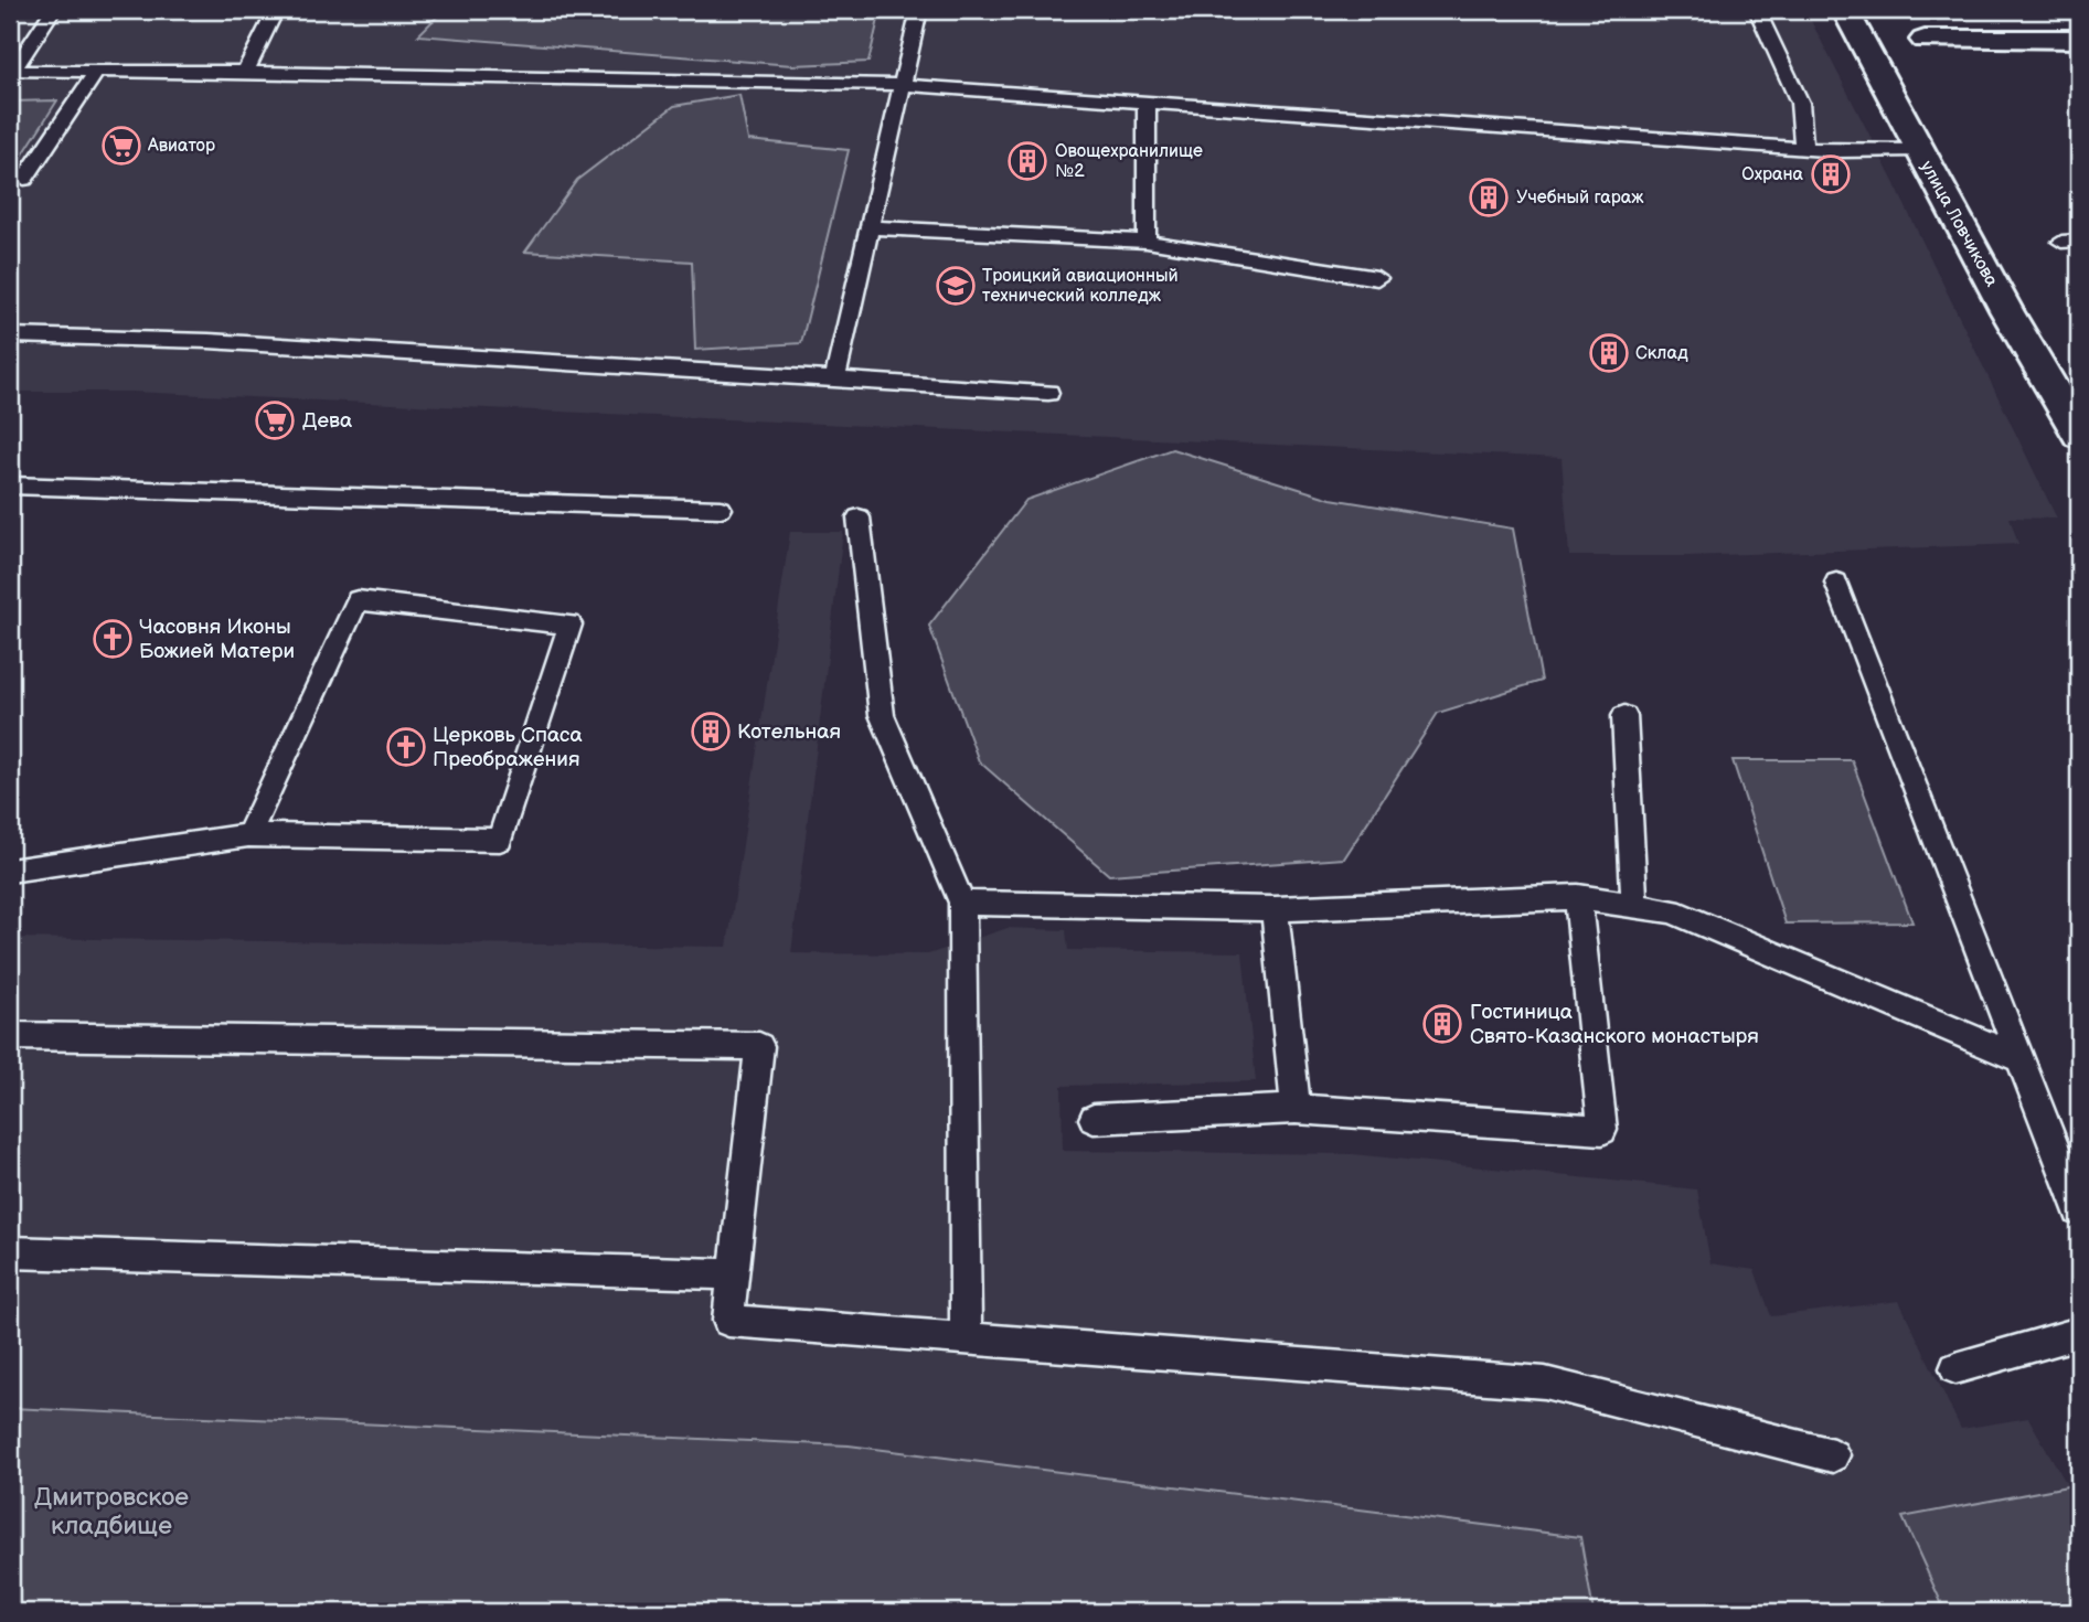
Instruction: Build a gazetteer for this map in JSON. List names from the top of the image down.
{
  "streets": {
    "street": ["улица Ловчикова"]
  },
  "parks": ["Дмитровское кладбище"],
  "places": {
    "supermarket": ["Авиатор", "Дева"],
    "building": [
      "Овощехранилище №2",
      "Охрана",
      "Учебный гараж",
      "Склад",
      "Котельная",
      "Гостиница Свято-Казанского монастыря"
    ],
    "school or university": ["Троицкий авиационный технический колледж"],
    "church": ["Часовня Иконы Божией Матери", "Церковь Спаса Преображения"]
  }
}
